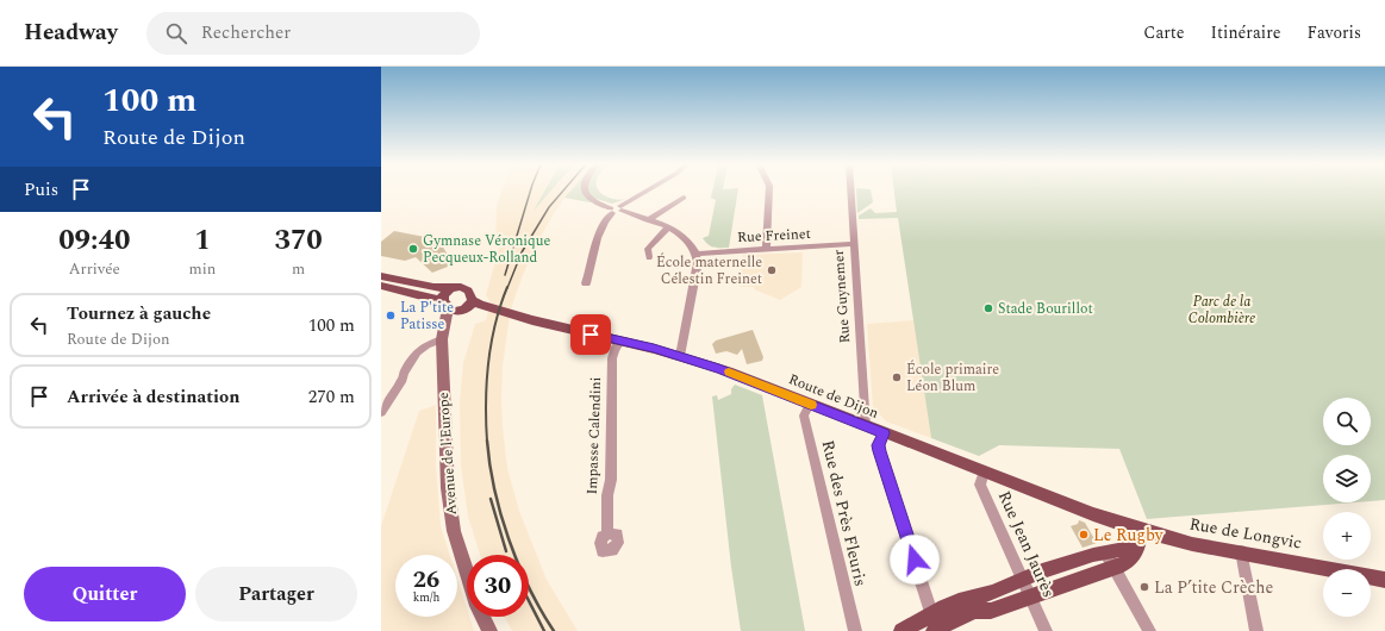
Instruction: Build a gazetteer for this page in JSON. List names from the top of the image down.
{
  "streets": {
    "main road": ["Route de Dijon", "Avenue de l'Europe", "Rue de Longvic"],
    "street": [
      "Rue Freinet",
      "Rue Guynemer",
      "Impasse Calendini",
      "Rue des Près Fleuris",
      "Rue Jean Jaurès"
    ]
  },
  "crossings": [
    ["Rue Freinet", "Rue Guynemer"],
    ["Rue Guynemer", "Route de Dijon"],
    ["Route de Dijon", "Impasse Calendini"],
    ["Route de Dijon", "Avenue de l'Europe"],
    ["Route de Dijon", "Rue des Près Fleuris"],
    ["Route de Dijon", "Rue de Longvic"],
    ["Route de Dijon", "Rue Jean Jaurès"]
  ],
  "parks": ["Parc de la Colombière"],
  "places": [
    "Gymnase Véronique Pecqueux-Rolland",
    "École maternelle Célestin Freinet",
    "Stade Bourillot",
    "La P'tite Patisse",
    "École primaire Léon Blum",
    "Le Rugby",
    "La P’tite Crèche"
  ],
  "page": {
    "header": "Headway",
    "search": "Rechercher",
    "nav": ["Carte", "Itinéraire", "Favoris"],
    "turn": ["100 m", "Route de Dijon"],
    "then": "Puis",
    "eta": [
      "09:40",
      "Arrivée",
      "1",
      "min",
      "370",
      "m"
    ],
    "list": [
      {
        "name": "Tournez à gauche",
        "note": "Route de Dijon",
        "value": "100 m"
      },
      {
        "name": "Arrivée à destination",
        "value": "270 m"
      }
    ],
    "map_buttons": ["+", "−"],
    "speed": "26 km/h",
    "limit": "30",
    "buttons": ["Quitter", "Partager"]
  }
}
